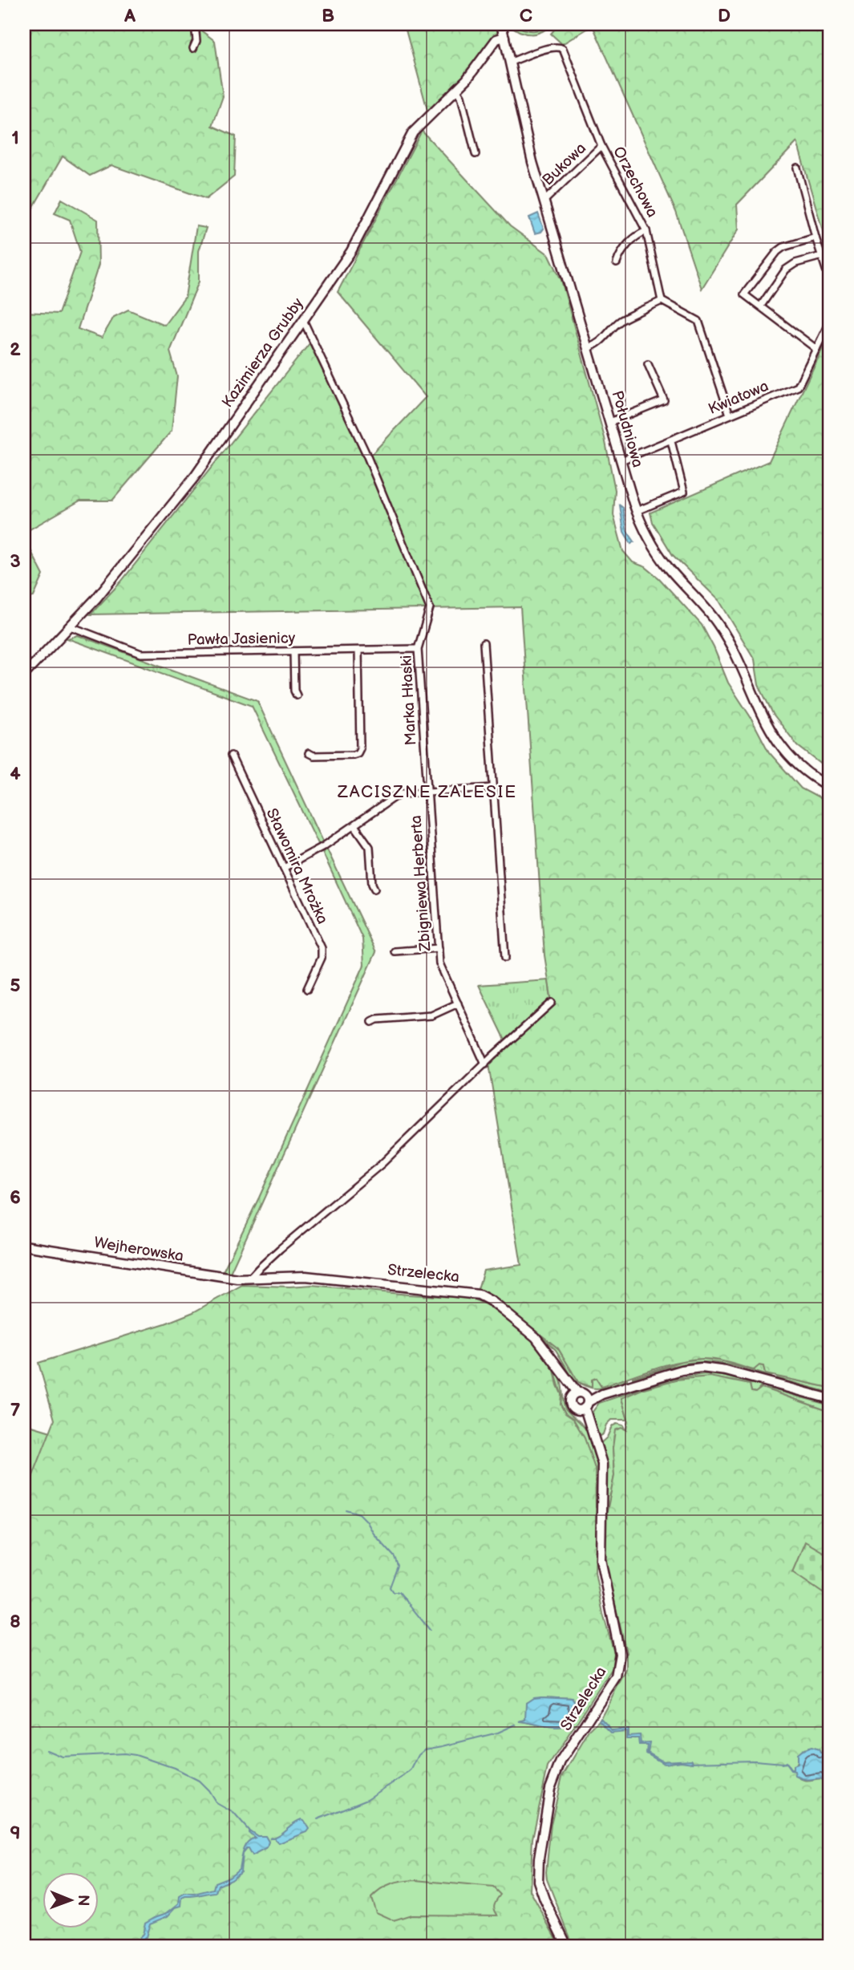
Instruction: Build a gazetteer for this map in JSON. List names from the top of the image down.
{
  "streets": {
    "street": [
      "Bukowa",
      "Orzechowa",
      "Kazimierza Grubby",
      "Kwiatowa",
      "Południowa",
      "Pawła Jasienicy",
      "Marka Hłaski",
      "Sławomira Mrożka",
      "Zbigniewa Herberta",
      "Wejherowska",
      "Strzelecka"
    ]
  },
  "crossings": [
    ["Bukowa", "Orzechowa"],
    ["Bukowa", "Południowa"],
    ["Orzechowa", "Południowa"],
    ["Kazimierza Grubby", "Południowa"],
    ["Kazimierza Grubby", "Pawła Jasienicy"],
    ["Kazimierza Grubby", "Marka Hłaski"],
    ["Kwiatowa", "Południowa"],
    ["Pawła Jasienicy", "Marka Hłaski"],
    ["Marka Hłaski", "Zbigniewa Herberta"],
    ["Wejherowska", "Strzelecka"]
  ],
  "districts": ["ZACISZNE ZALESIE"],
  "north": "right",
  "grid": {
    "columns": [
      "A",
      "B",
      "C",
      "D"
    ],
    "rows": [
      "1",
      "2",
      "3",
      "4",
      "5",
      "6",
      "7",
      "8",
      "9"
    ]
  }
}
